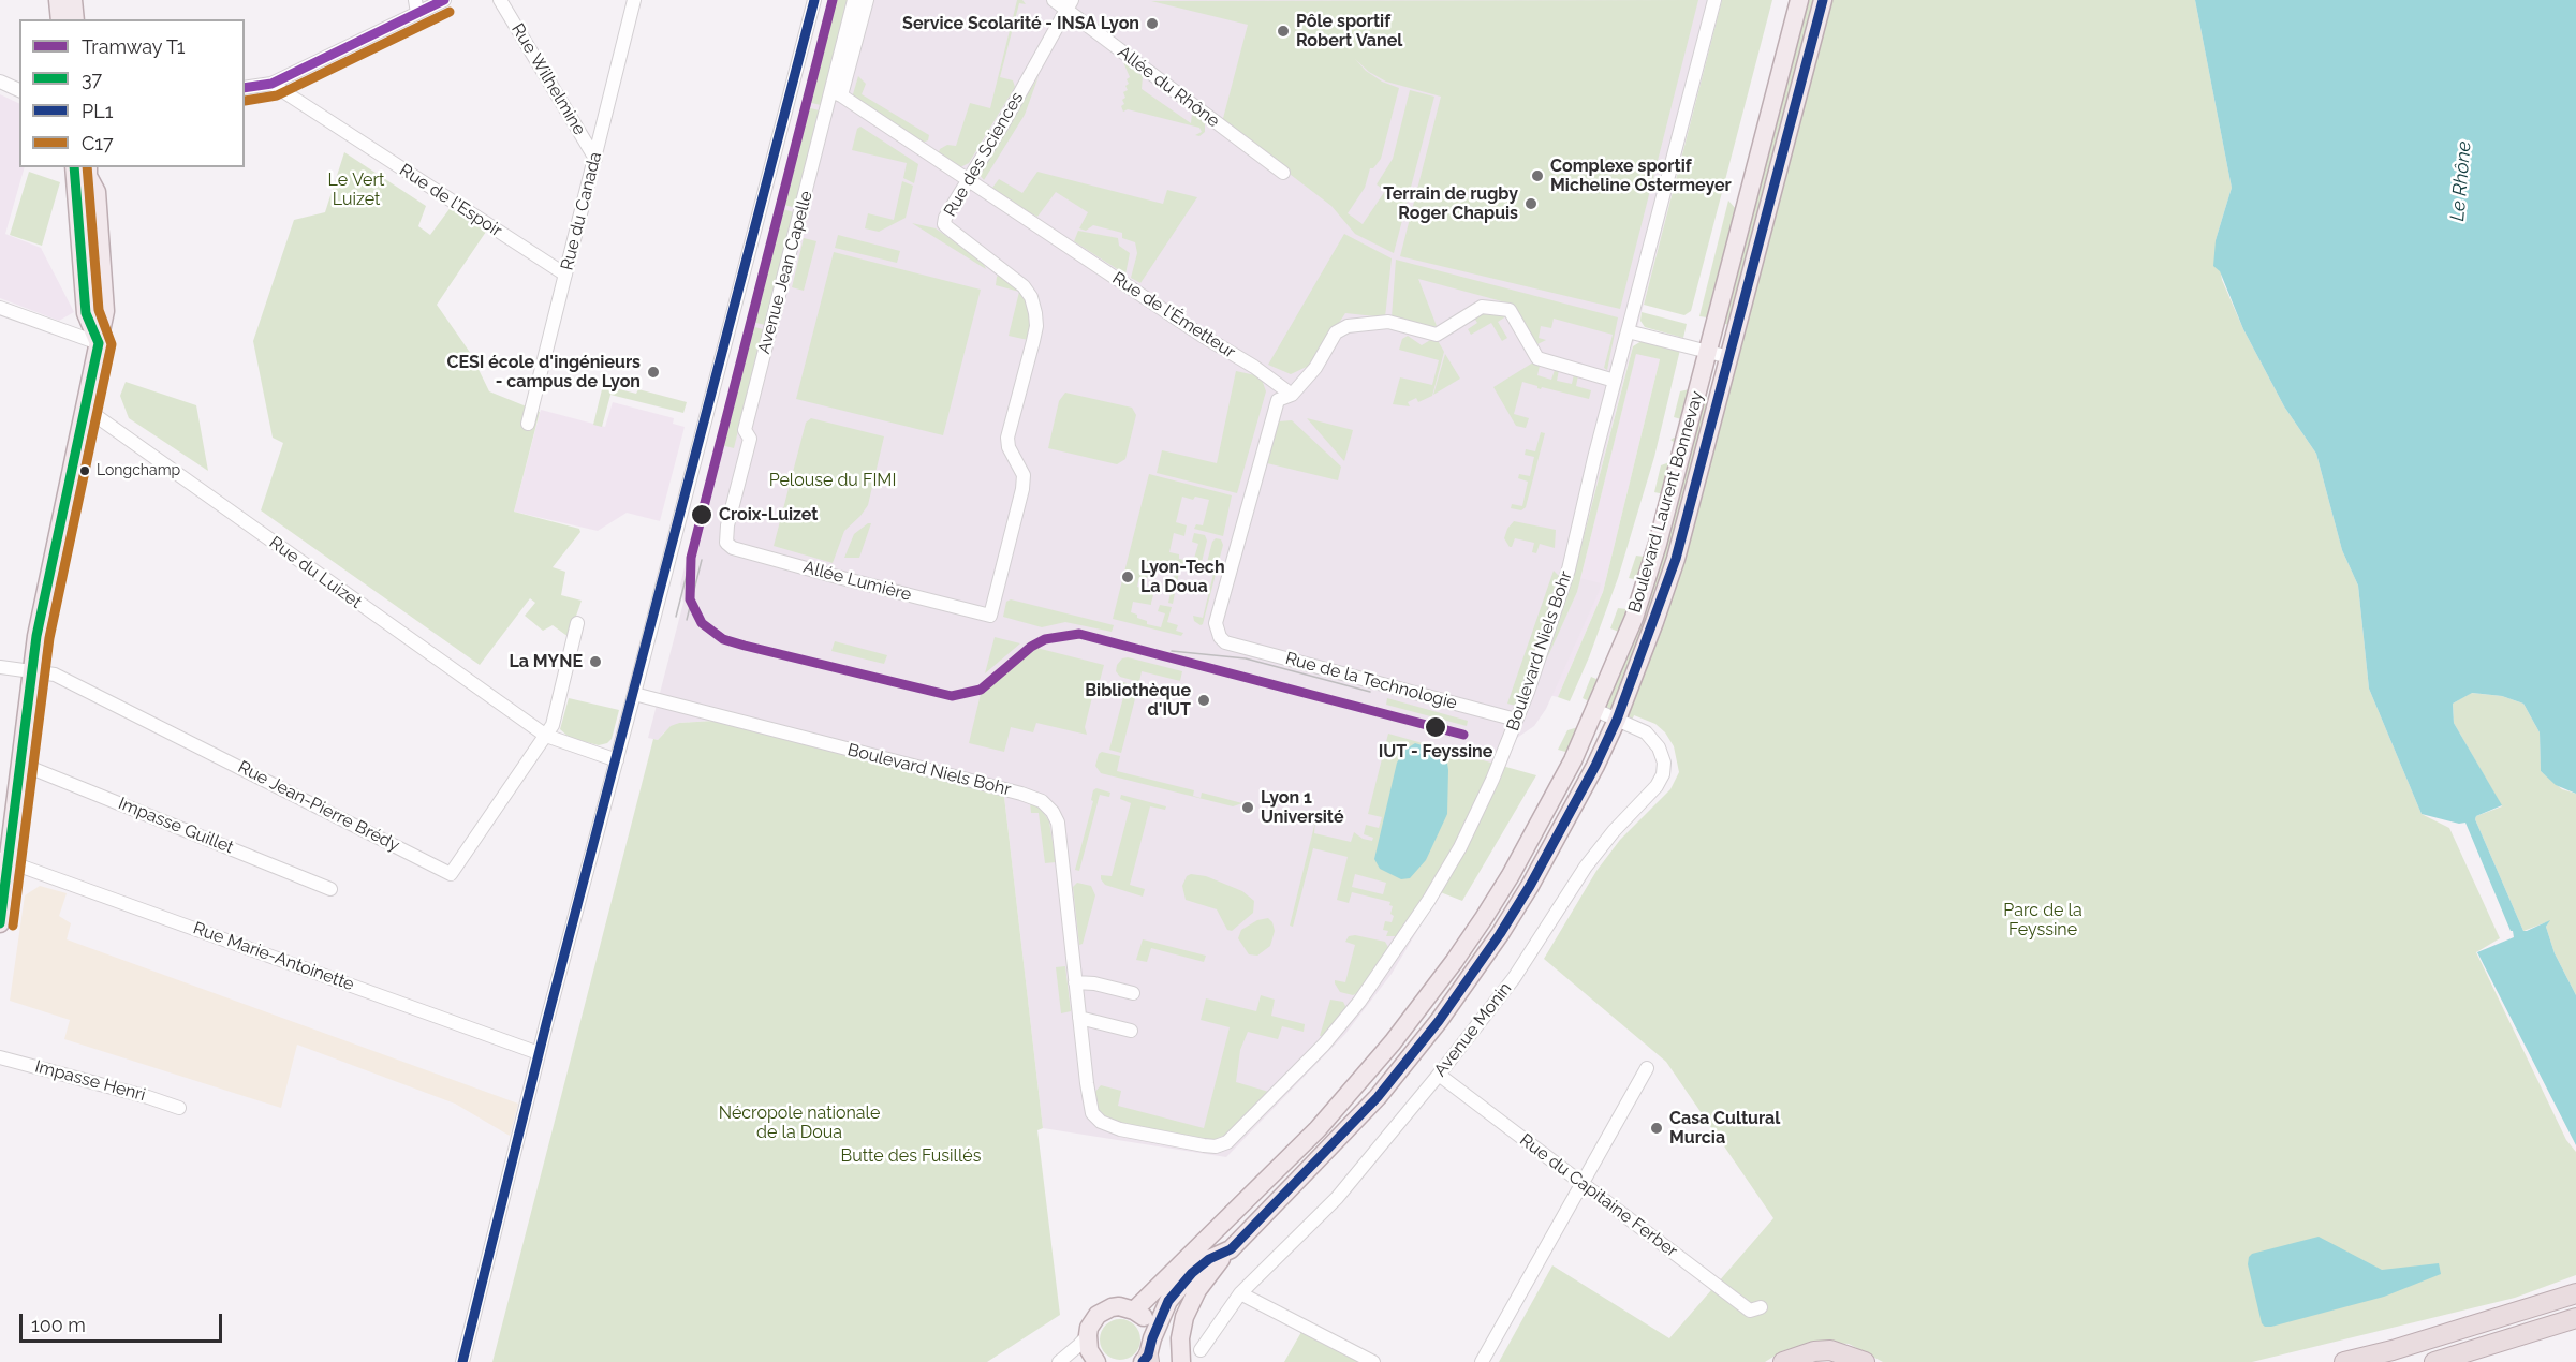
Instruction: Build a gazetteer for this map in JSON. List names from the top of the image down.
{
  "streets": {
    "main road": ["Boulevard Laurent Bonnevay"],
    "street": [
      "Rue Wilhelmine",
      "Allée du Rhône",
      "Rue des Sciences",
      "Rue de l'Espoir",
      "Rue du Canada",
      "Avenue Jean Capelle",
      "Rue de l'Émetteur",
      "Rue du Luizet",
      "Allée Lumière",
      "Boulevard Niels Bohr",
      "Rue de la Technologie",
      "Rue Jean-Pierre Brédy",
      "Impasse Guillet",
      "Rue Marie-Antoinette",
      "Avenue Monin",
      "Impasse Henri",
      "Rue du Capitaine Ferber"
    ]
  },
  "crossings": [
    ["Rue Wilhelmine", "Rue du Canada"],
    ["Allée du Rhône", "Rue des Sciences"],
    ["Rue des Sciences", "Rue de l'Émetteur"],
    ["Rue des Sciences", "Allée Lumière"],
    ["Rue de l'Espoir", "Rue du Canada"],
    ["Avenue Jean Capelle", "Rue de l'Émetteur"],
    ["Avenue Jean Capelle", "Allée Lumière"],
    ["Rue de l'Émetteur", "Rue de la Technologie"],
    ["Boulevard Laurent Bonnevay", "Avenue Monin"],
    ["Rue du Luizet", "Rue Jean-Pierre Brédy"],
    ["Boulevard Niels Bohr", "Rue de la Technologie"],
    ["Avenue Monin", "Rue du Capitaine Ferber"]
  ],
  "water": ["Le Rhône"],
  "parks": [
    "Le Vert Luizet",
    "Pelouse du FIMI",
    "Parc de la Feyssine",
    "Nécropole nationale de la Doua",
    "Butte des Fusillés"
  ],
  "places": [
    "Service Scolarité - INSA Lyon",
    "Pôle sportif Robert Vanel",
    "Complexe sportif Micheline Ostermeyer",
    "Terrain de rugby Roger Chapuis",
    "CESI école d'ingénieurs - campus de Lyon",
    "Longchamp",
    "Croix-Luizet",
    "Lyon-Tech La Doua",
    "La MYNE",
    "Bibliothèque d'IUT",
    "IUT - Feyssine",
    "Lyon 1 Université",
    "Casa Cultural Murcia"
  ],
  "lines": [
    "tram line T1",
    "transit line PL1",
    "transit line C17",
    "transit line 37"
  ],
  "legend": [
    "Tramway T1",
    "37",
    "PL1",
    "C17"
  ],
  "scale_bar": "100 m"
}
